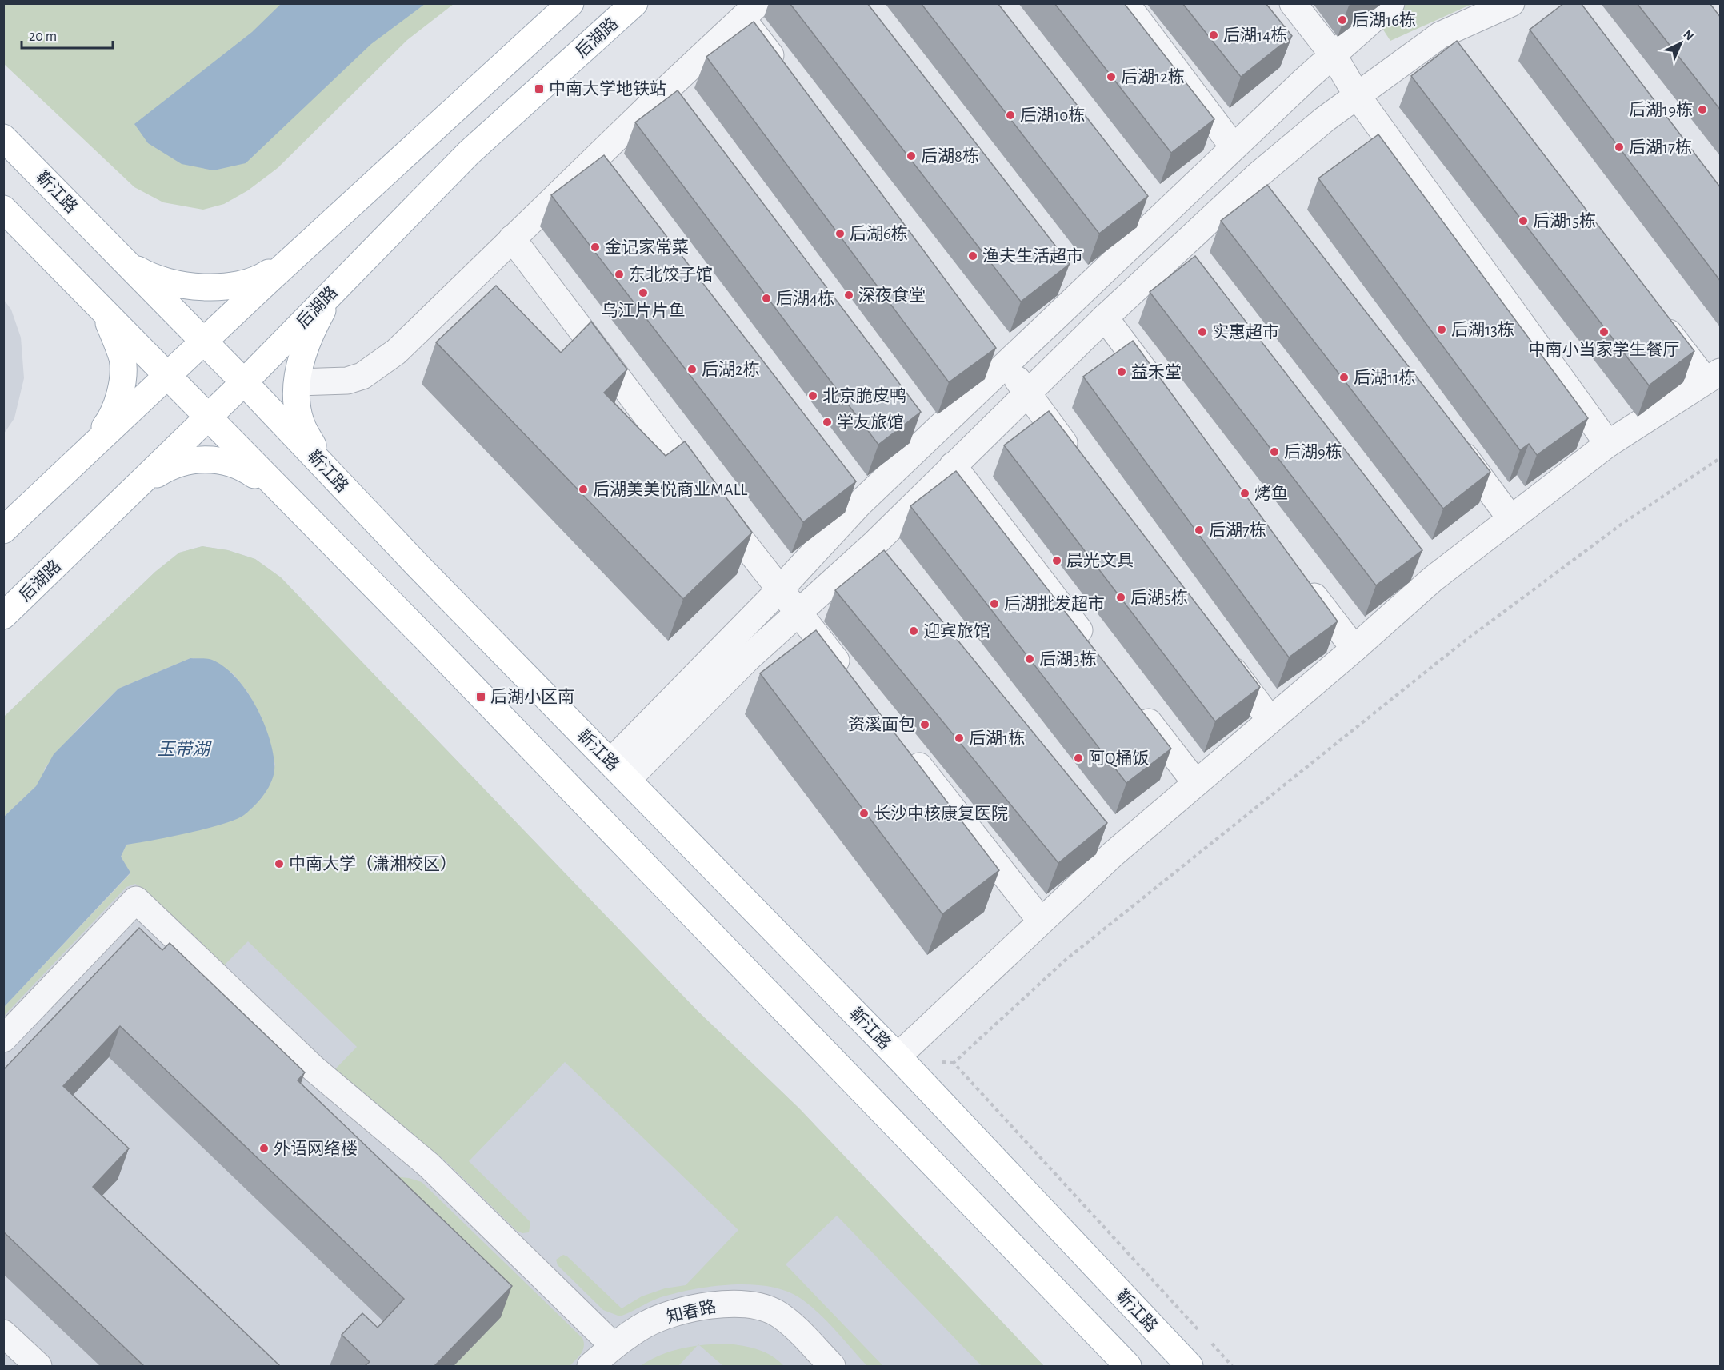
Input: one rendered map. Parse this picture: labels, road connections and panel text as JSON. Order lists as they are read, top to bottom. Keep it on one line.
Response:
{"streets":{"main road":["后湖路","靳江路"],"street":["知春路"]},"crossings":[["后湖路","靳江路"]],"water":["玉带湖"],"places":{"other":["后湖16栋","后湖14栋","后湖12栋","后湖19栋","后湖10栋","后湖17栋","后湖8栋","后湖15栋","后湖6栋","金记家常菜","渔夫生活超市","东北饺子馆","乌江片片鱼","深夜食堂","后湖4栋","后湖13栋","实惠超市","中南小当家学生餐厅","后湖2栋","益禾堂","后湖11栋","北京脆皮鸭","学友旅馆","后湖9栋","后湖美美悦商业MALL","烤鱼","后湖7栋","晨光文具","后湖5栋","后湖批发超市","迎宾旅馆","后湖3栋","资溪面包","后湖1栋","阿Q桶饭","长沙中核康复医院","中南大学（潇湘校区）","外语网络楼"],"transit":["中南大学地铁站","后湖小区南"]},"scale_bar":"20 m","north":"top right"}
